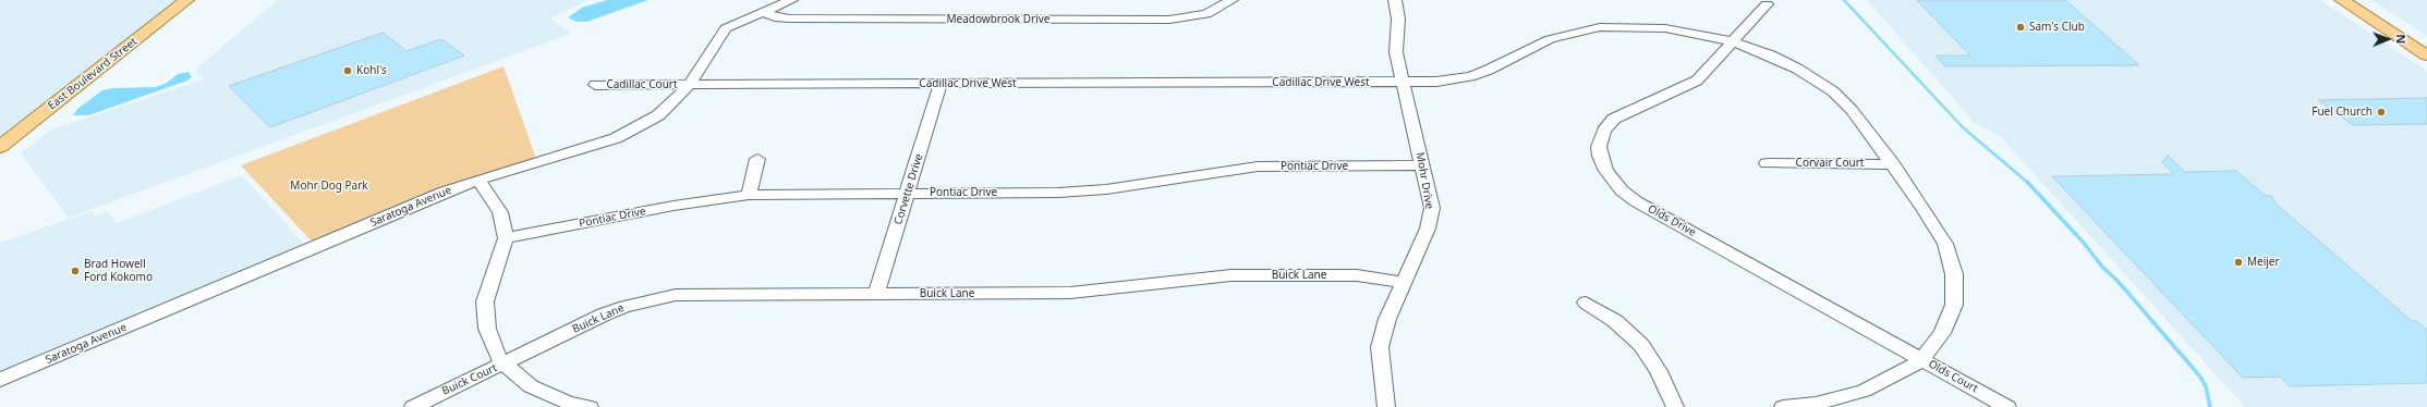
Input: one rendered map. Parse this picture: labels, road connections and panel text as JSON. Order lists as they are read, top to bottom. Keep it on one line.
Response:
{"streets":{"main road":["East Boulevard Street"],"street":["Meadowbrook Drive","Cadillac Drive West","Cadillac Court","Corvair Court","Pontiac Drive","Mohr Drive","Corvette Drive","Saratoga Avenue","Olds Drive","Buick Lane","Olds Court","Buick Court"]},"crossings":[["Meadowbrook Drive","Saratoga Avenue"],["Cadillac Drive West","Cadillac Court"],["Cadillac Drive West","Corvair Court"],["Cadillac Drive West","Mohr Drive"],["Cadillac Drive West","Corvette Drive"],["Cadillac Drive West","Saratoga Avenue"],["Cadillac Drive West","Olds Drive"],["Cadillac Drive West","Olds Court"],["Cadillac Court","Saratoga Avenue"],["Pontiac Drive","Mohr Drive"],["Pontiac Drive","Corvette Drive"],["Mohr Drive","Buick Lane"],["Corvette Drive","Buick Lane"],["Olds Drive","Olds Court"],["Buick Lane","Buick Court"]],"parks":["Mohr Dog Park"],"places":["Sam's Club","Kohl's","Fuel Church","Meijer","Brad Howell Ford Kokomo"],"north":"right"}
